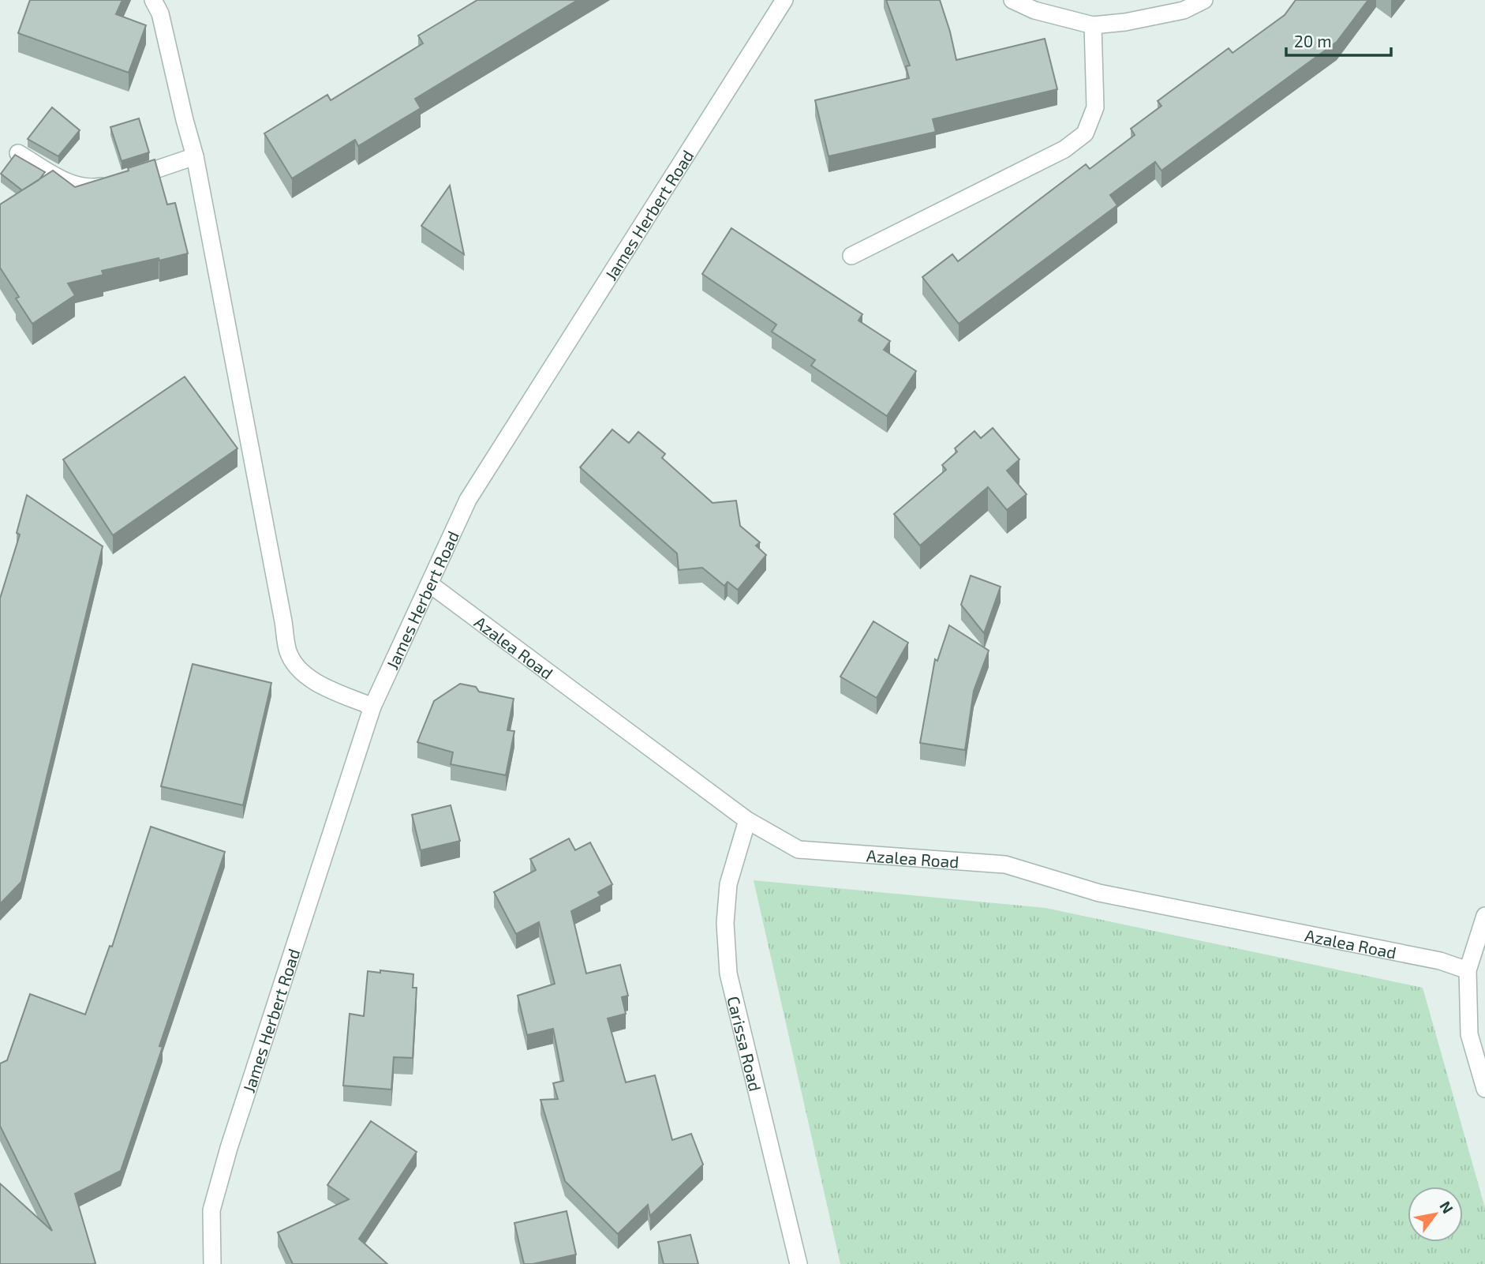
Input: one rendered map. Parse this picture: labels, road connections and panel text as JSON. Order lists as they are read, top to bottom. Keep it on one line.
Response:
{"streets":{"street":["James Herbert Road","Azalea Road","Carissa Road"]},"crossings":[["James Herbert Road","Azalea Road"],["Azalea Road","Carissa Road"]],"scale_bar":"20 m","north":"top right"}
